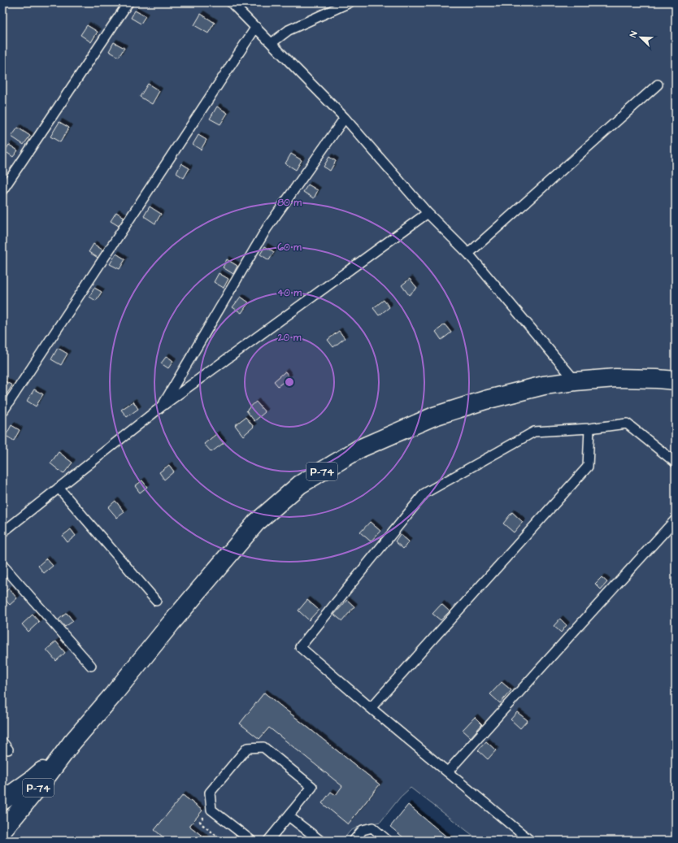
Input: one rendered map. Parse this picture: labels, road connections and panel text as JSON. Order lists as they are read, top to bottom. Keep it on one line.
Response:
{"streets":{"main road":["Р-74"]},"north":"top left","rings":["80 m","60 m","40 m","20 m"]}
